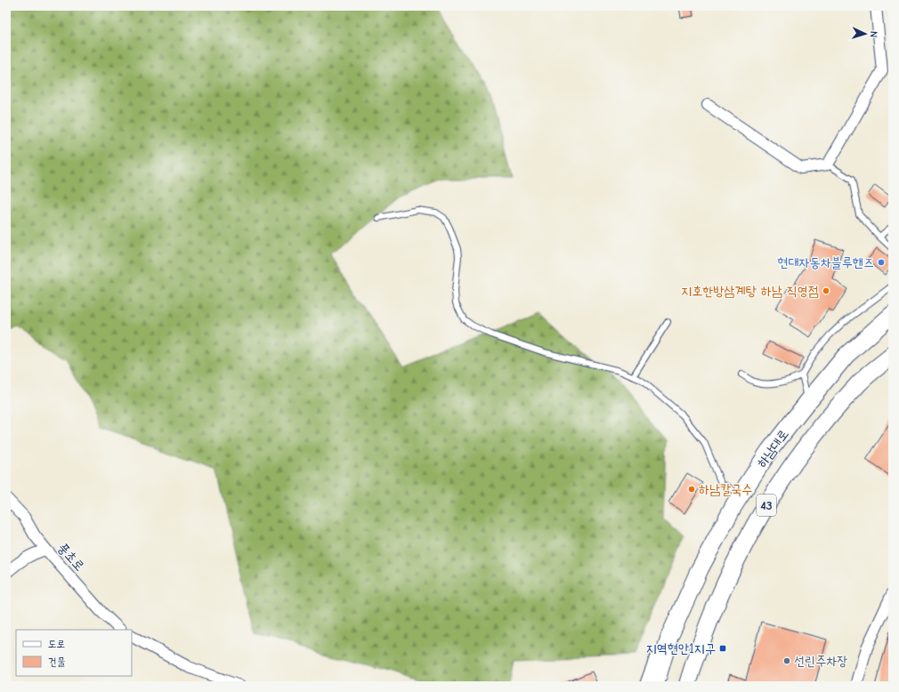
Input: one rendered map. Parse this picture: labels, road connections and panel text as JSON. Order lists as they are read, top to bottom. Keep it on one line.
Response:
{"streets":{"main road":["하남대로","43"],"street":["풍초로"]},"places":{"other":["현대자동차블루핸즈","지호한방삼계탕 하남 직영점","하남칼국수","선린주차장"],"transit":["지역현안1지구"]},"legend":["도로","건물"],"north":"right"}
